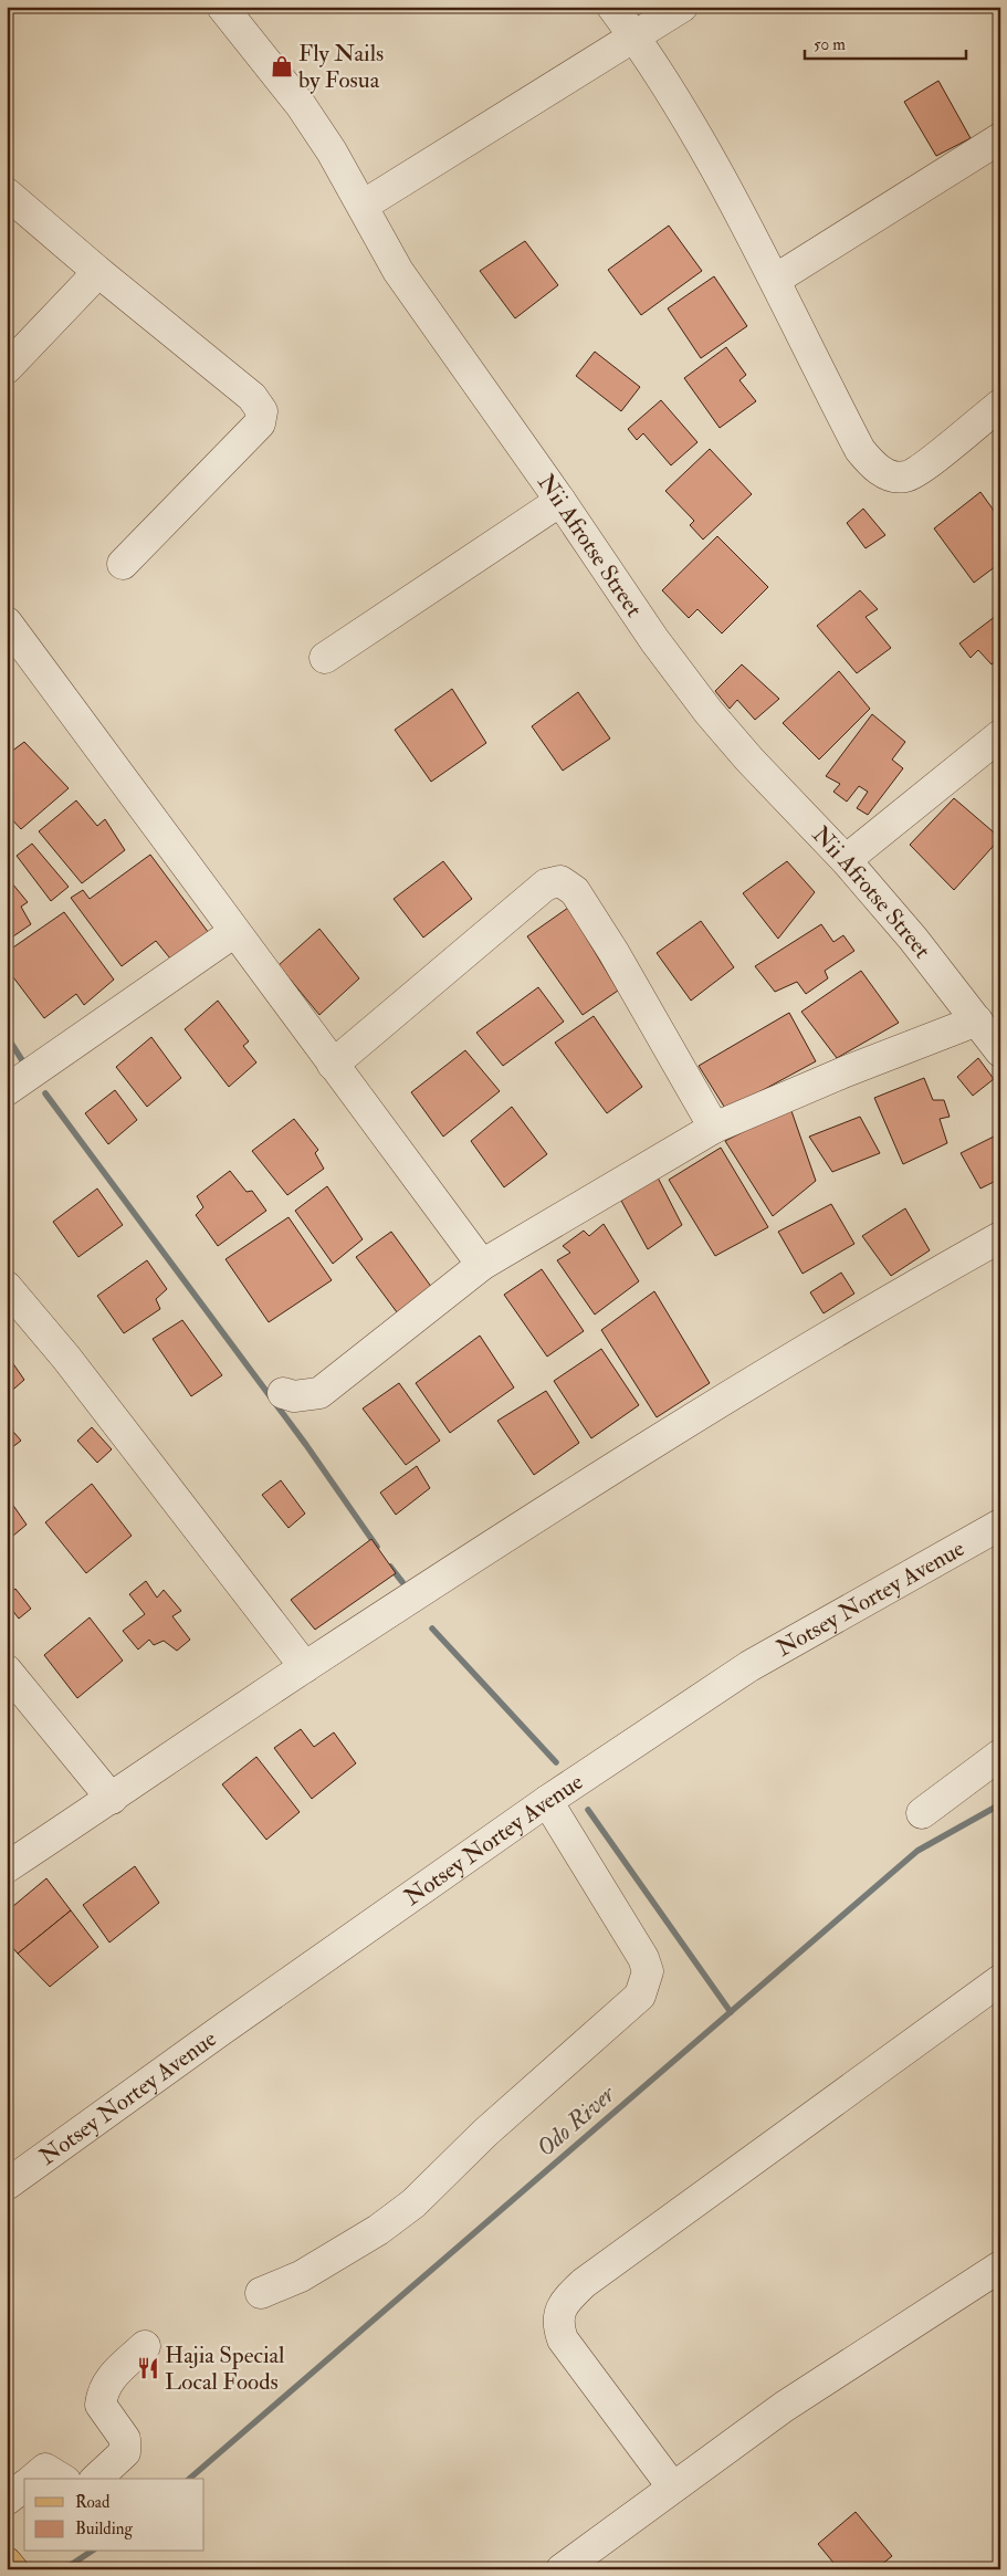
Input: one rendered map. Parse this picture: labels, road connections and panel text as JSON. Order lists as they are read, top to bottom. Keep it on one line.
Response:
{"streets":{"street":["Nii Afrotse Street","Notsey Nortey Avenue"]},"water":["Odo River"],"places":{"shop":["Fly Nails by Fosua"],"restaurant":["Hajia Special Local Foods"]},"legend":["Road","Building"],"scale_bar":"50 m"}
